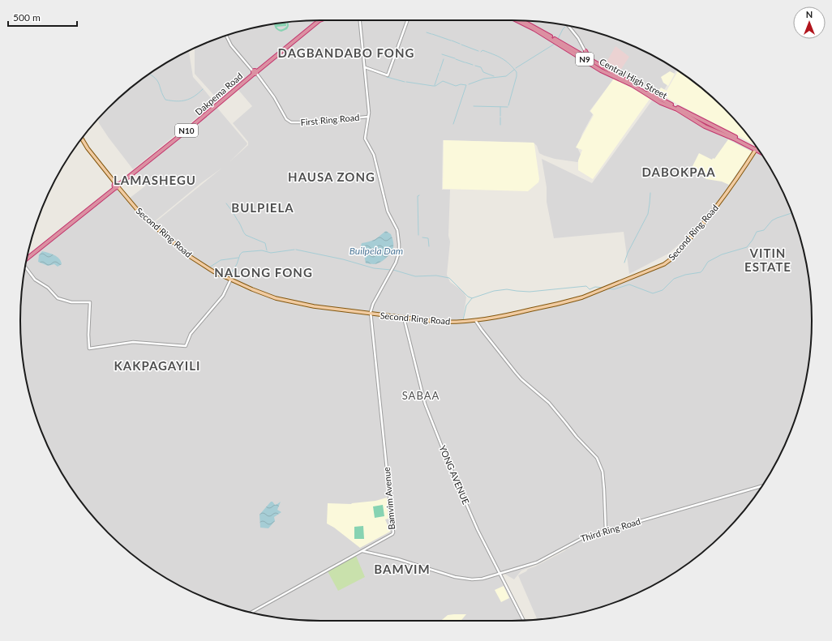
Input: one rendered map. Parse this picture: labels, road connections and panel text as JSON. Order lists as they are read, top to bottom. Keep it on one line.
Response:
{"streets":{"highway":["N9","Central High Street","Dakpema Road","N10"],"main road":["Second Ring Road"],"street":["First Ring Road","YONG AVENUE","Bamvim Avenue","Third Ring Road"]},"crossings":[["N9","Central High Street"],["N9","Second Ring Road"],["Central High Street","Second Ring Road"],["Dakpema Road","First Ring Road"],["Dakpema Road","N10"],["Dakpema Road","Second Ring Road"],["N10","Second Ring Road"],["Second Ring Road","YONG AVENUE"],["Second Ring Road","Bamvim Avenue"],["YONG AVENUE","Third Ring Road"],["Bamvim Avenue","Third Ring Road"]],"districts":["DAGBANDABO FONG","DABOKPAA","HAUSA ZONG","LAMASHEGU","BULPIELA","VITIN ESTATE","NALONG FONG","KAKPAGAYILI","SABAA","BAMVIM"],"water":["Builpela Dam"],"scale_bar":"500 m","north":"top"}
